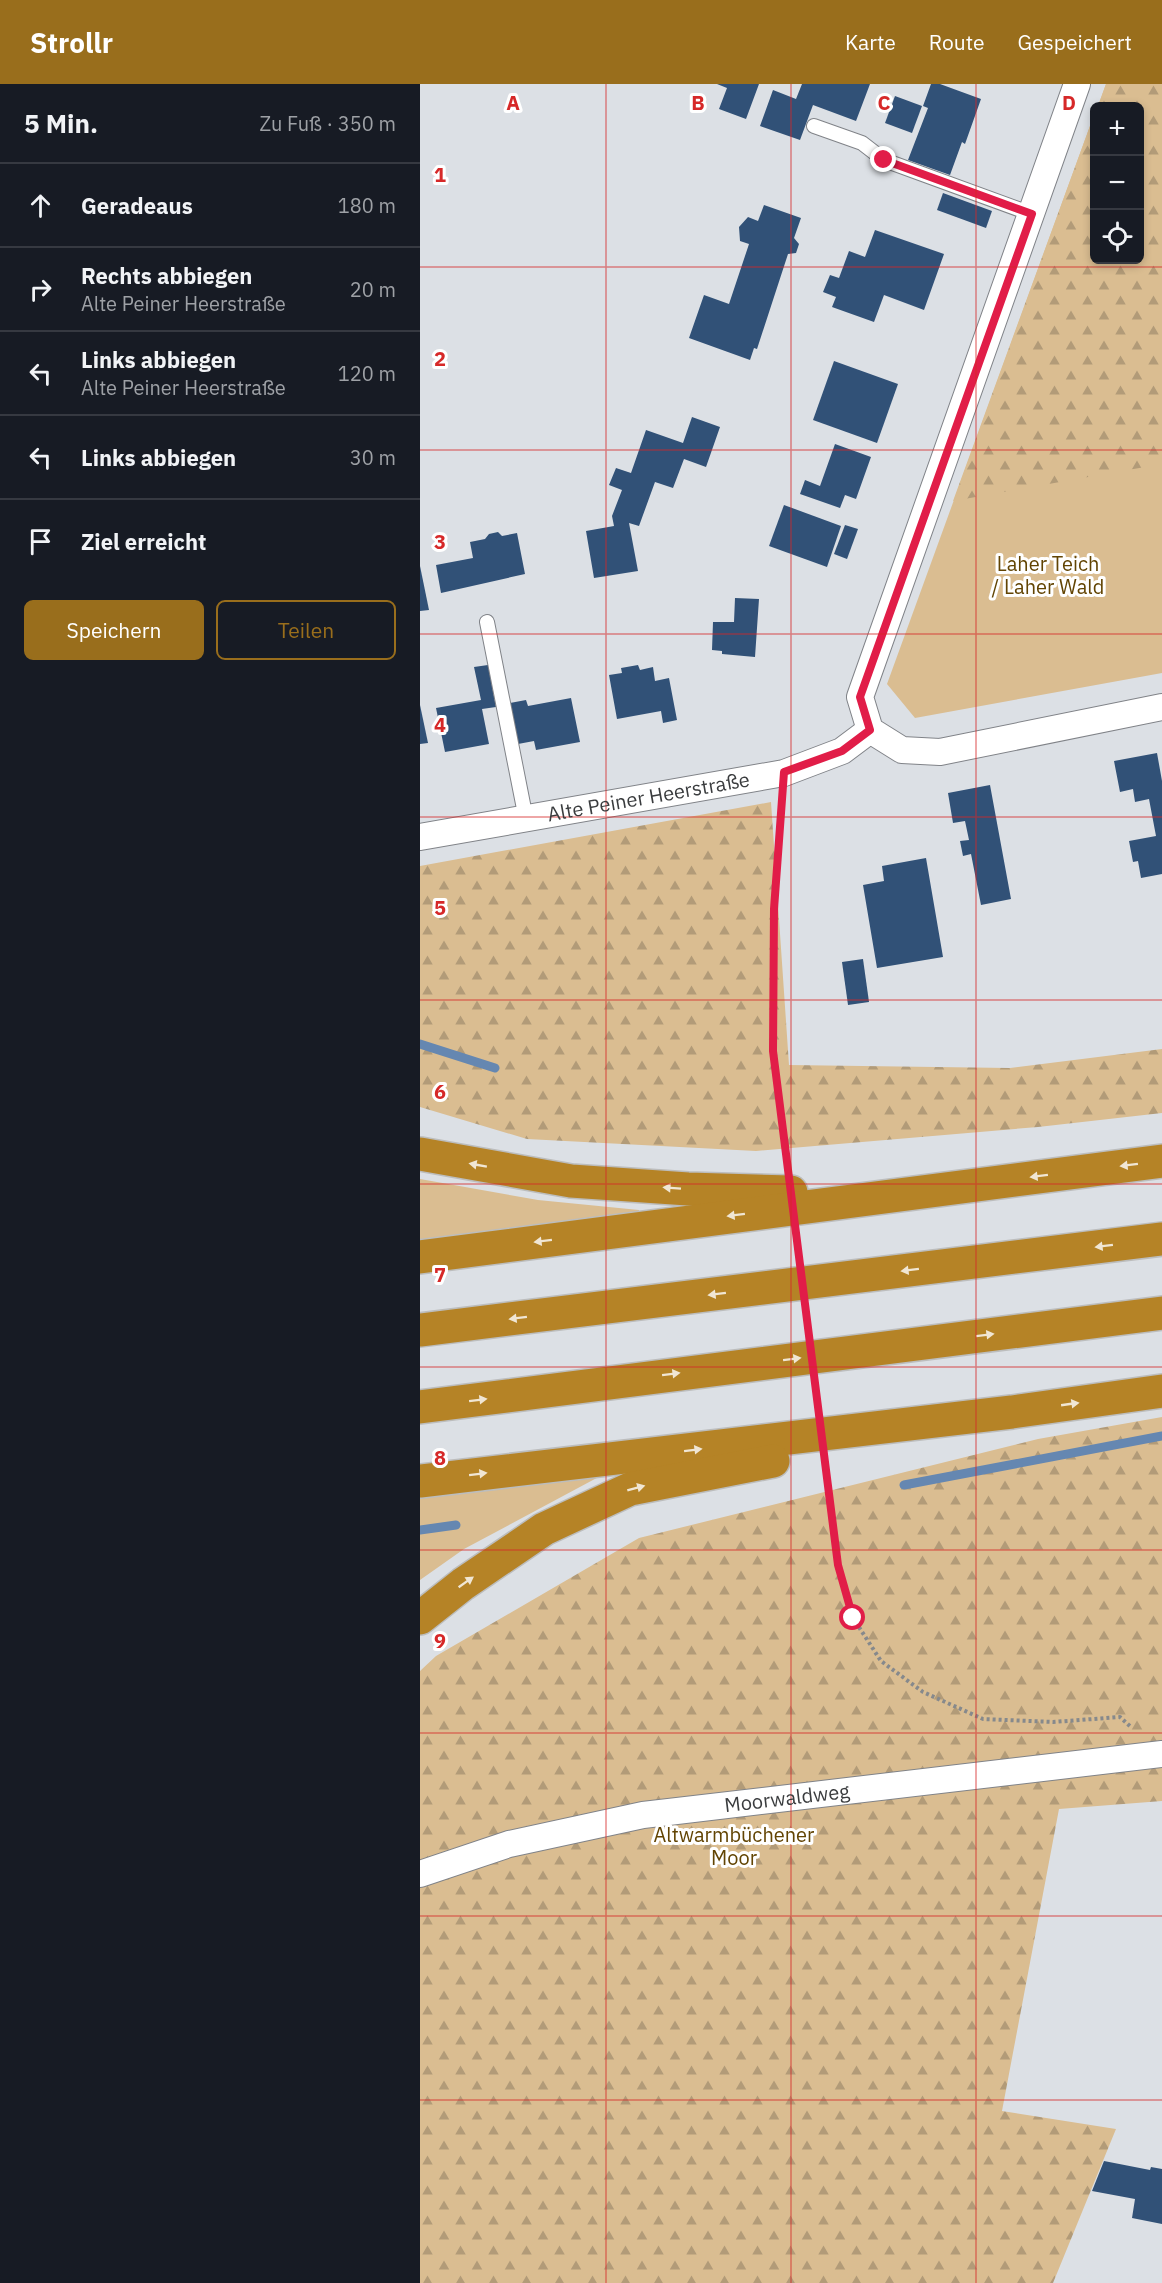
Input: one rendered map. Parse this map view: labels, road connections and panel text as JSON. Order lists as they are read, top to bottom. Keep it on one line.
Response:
{"streets":{"street":["Alte Peiner Heerstraße","Moorwaldweg"]},"parks":["Laher Teich / Laher Wald","Altwarmbüchener Moor"],"page":{"header":"Strollr","nav":["Karte","Route","Gespeichert"],"heading":["5 Min.","Zu Fuß · 350 m"],"map_buttons":["+","−"],"list":[["Geradeaus","180 m"],["Rechts abbiegen","Alte Peiner Heerstraße","20 m"],["Links abbiegen","Alte Peiner Heerstraße","120 m"],["Links abbiegen","30 m"],"Ziel erreicht"],"buttons":["Speichern","Teilen"]},"grid":{"columns":["A","B","C","D"],"rows":["1","2","3","4","5","6","7","8","9"]}}
